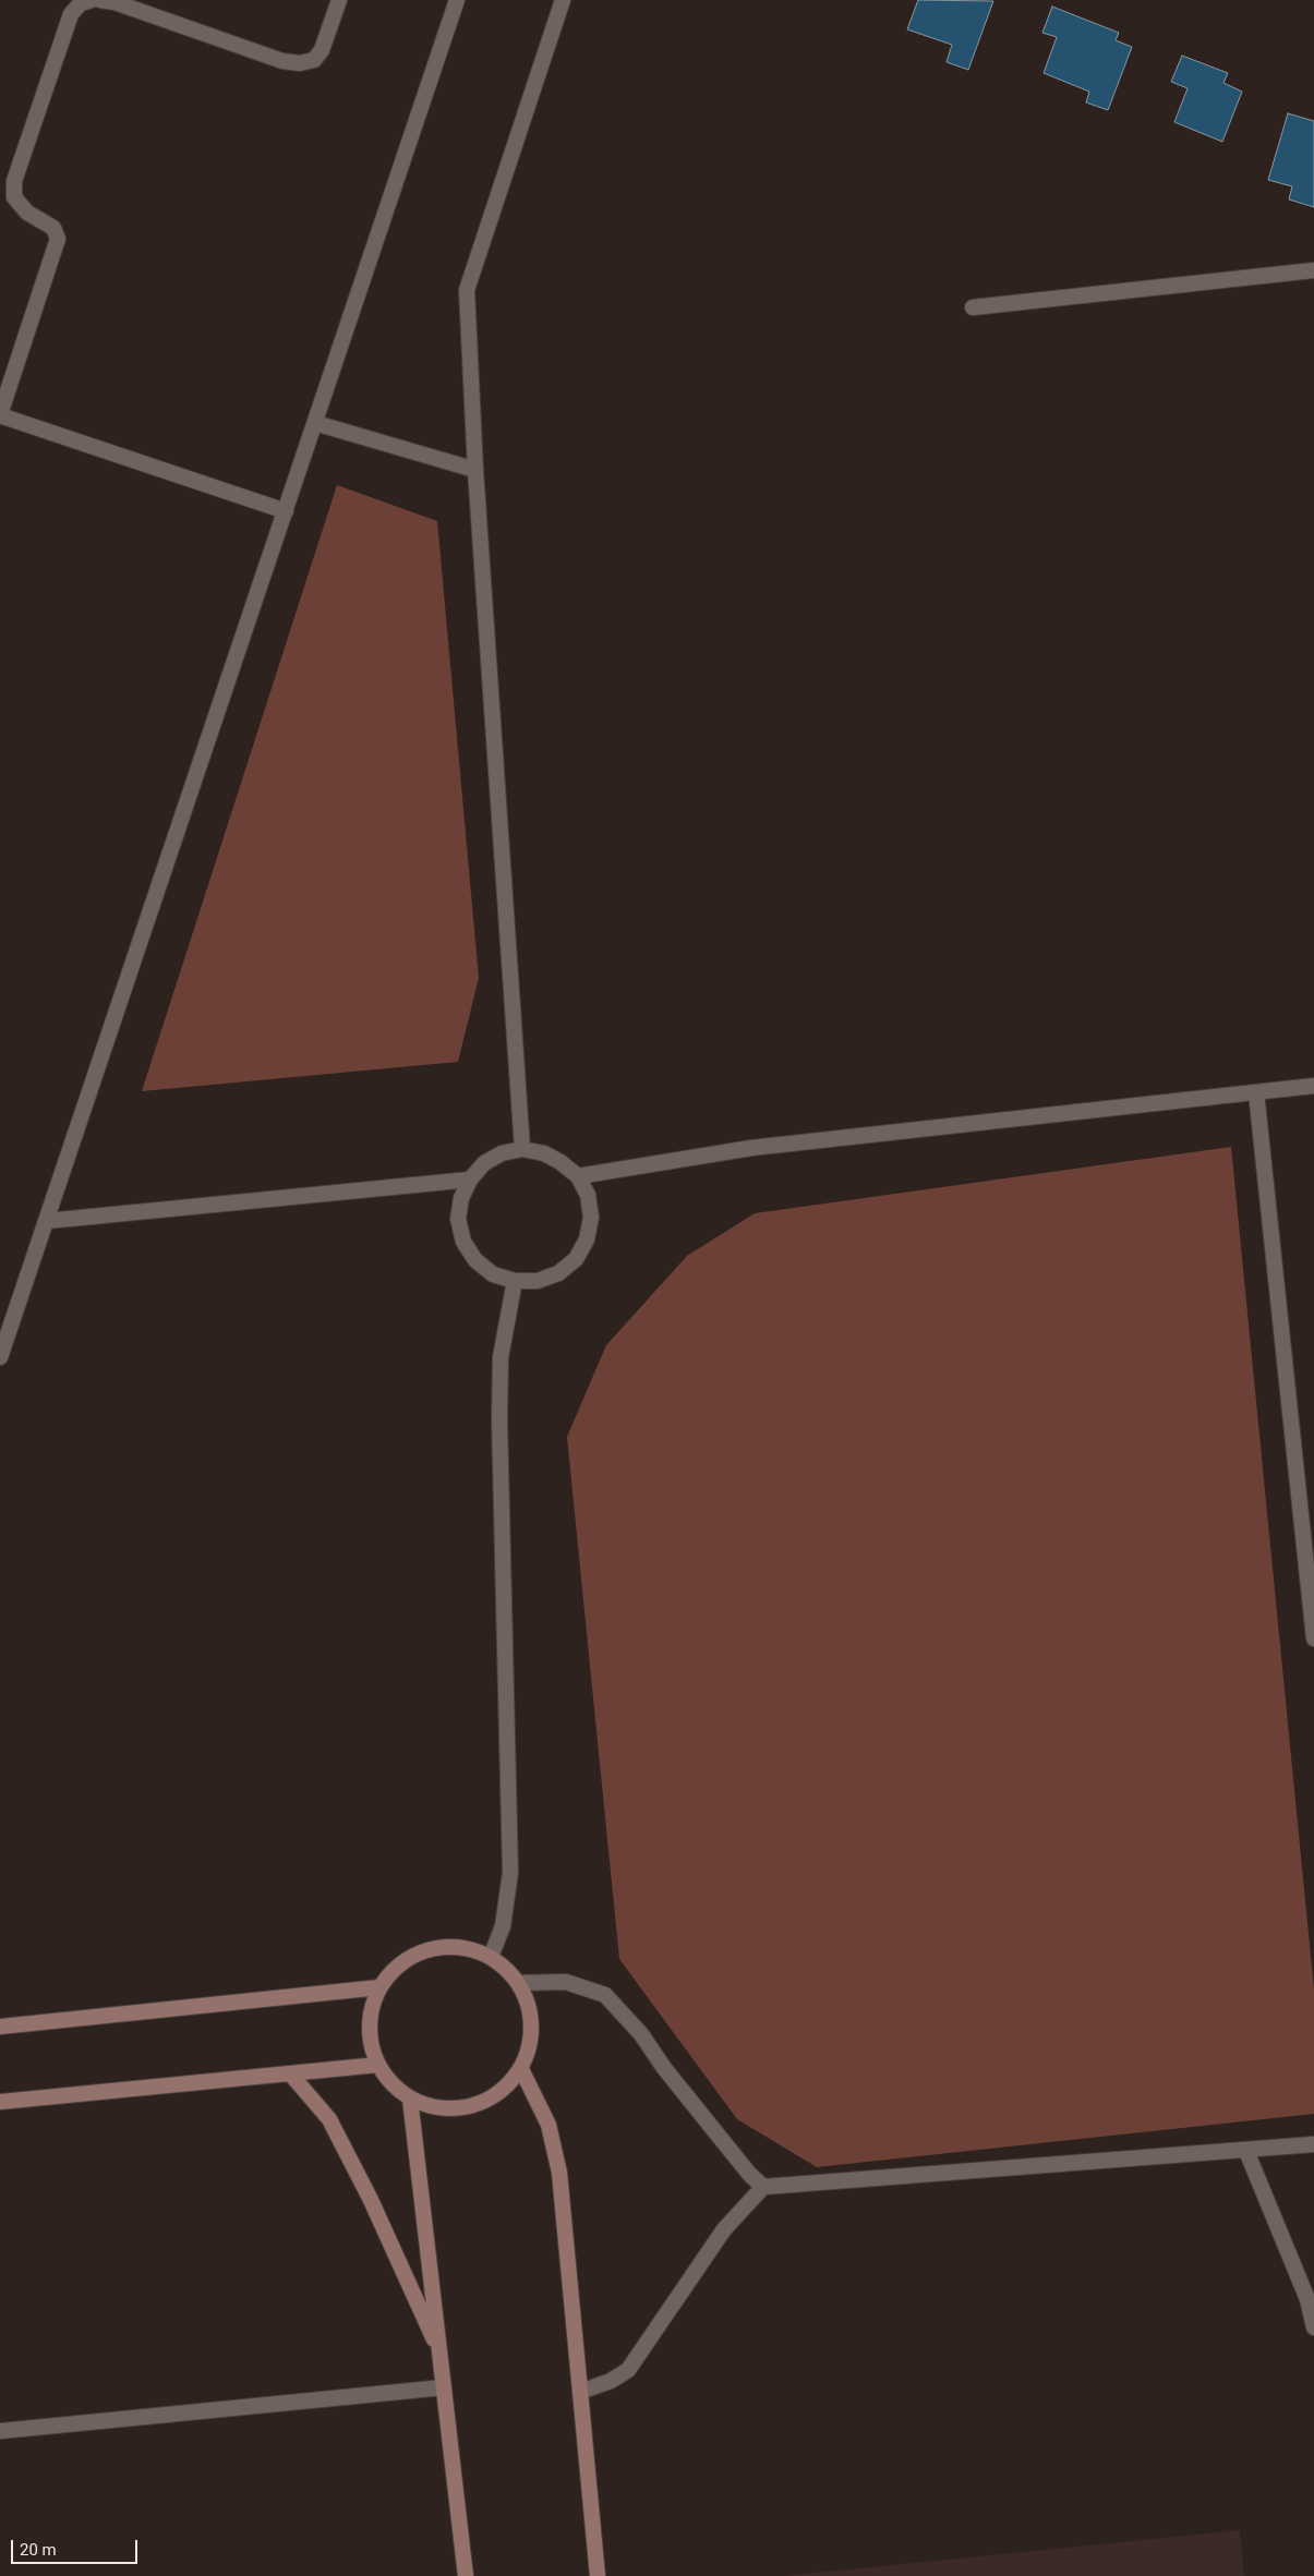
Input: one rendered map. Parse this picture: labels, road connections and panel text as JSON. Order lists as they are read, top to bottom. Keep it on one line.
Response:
{"scale_bar":"20 m"}
